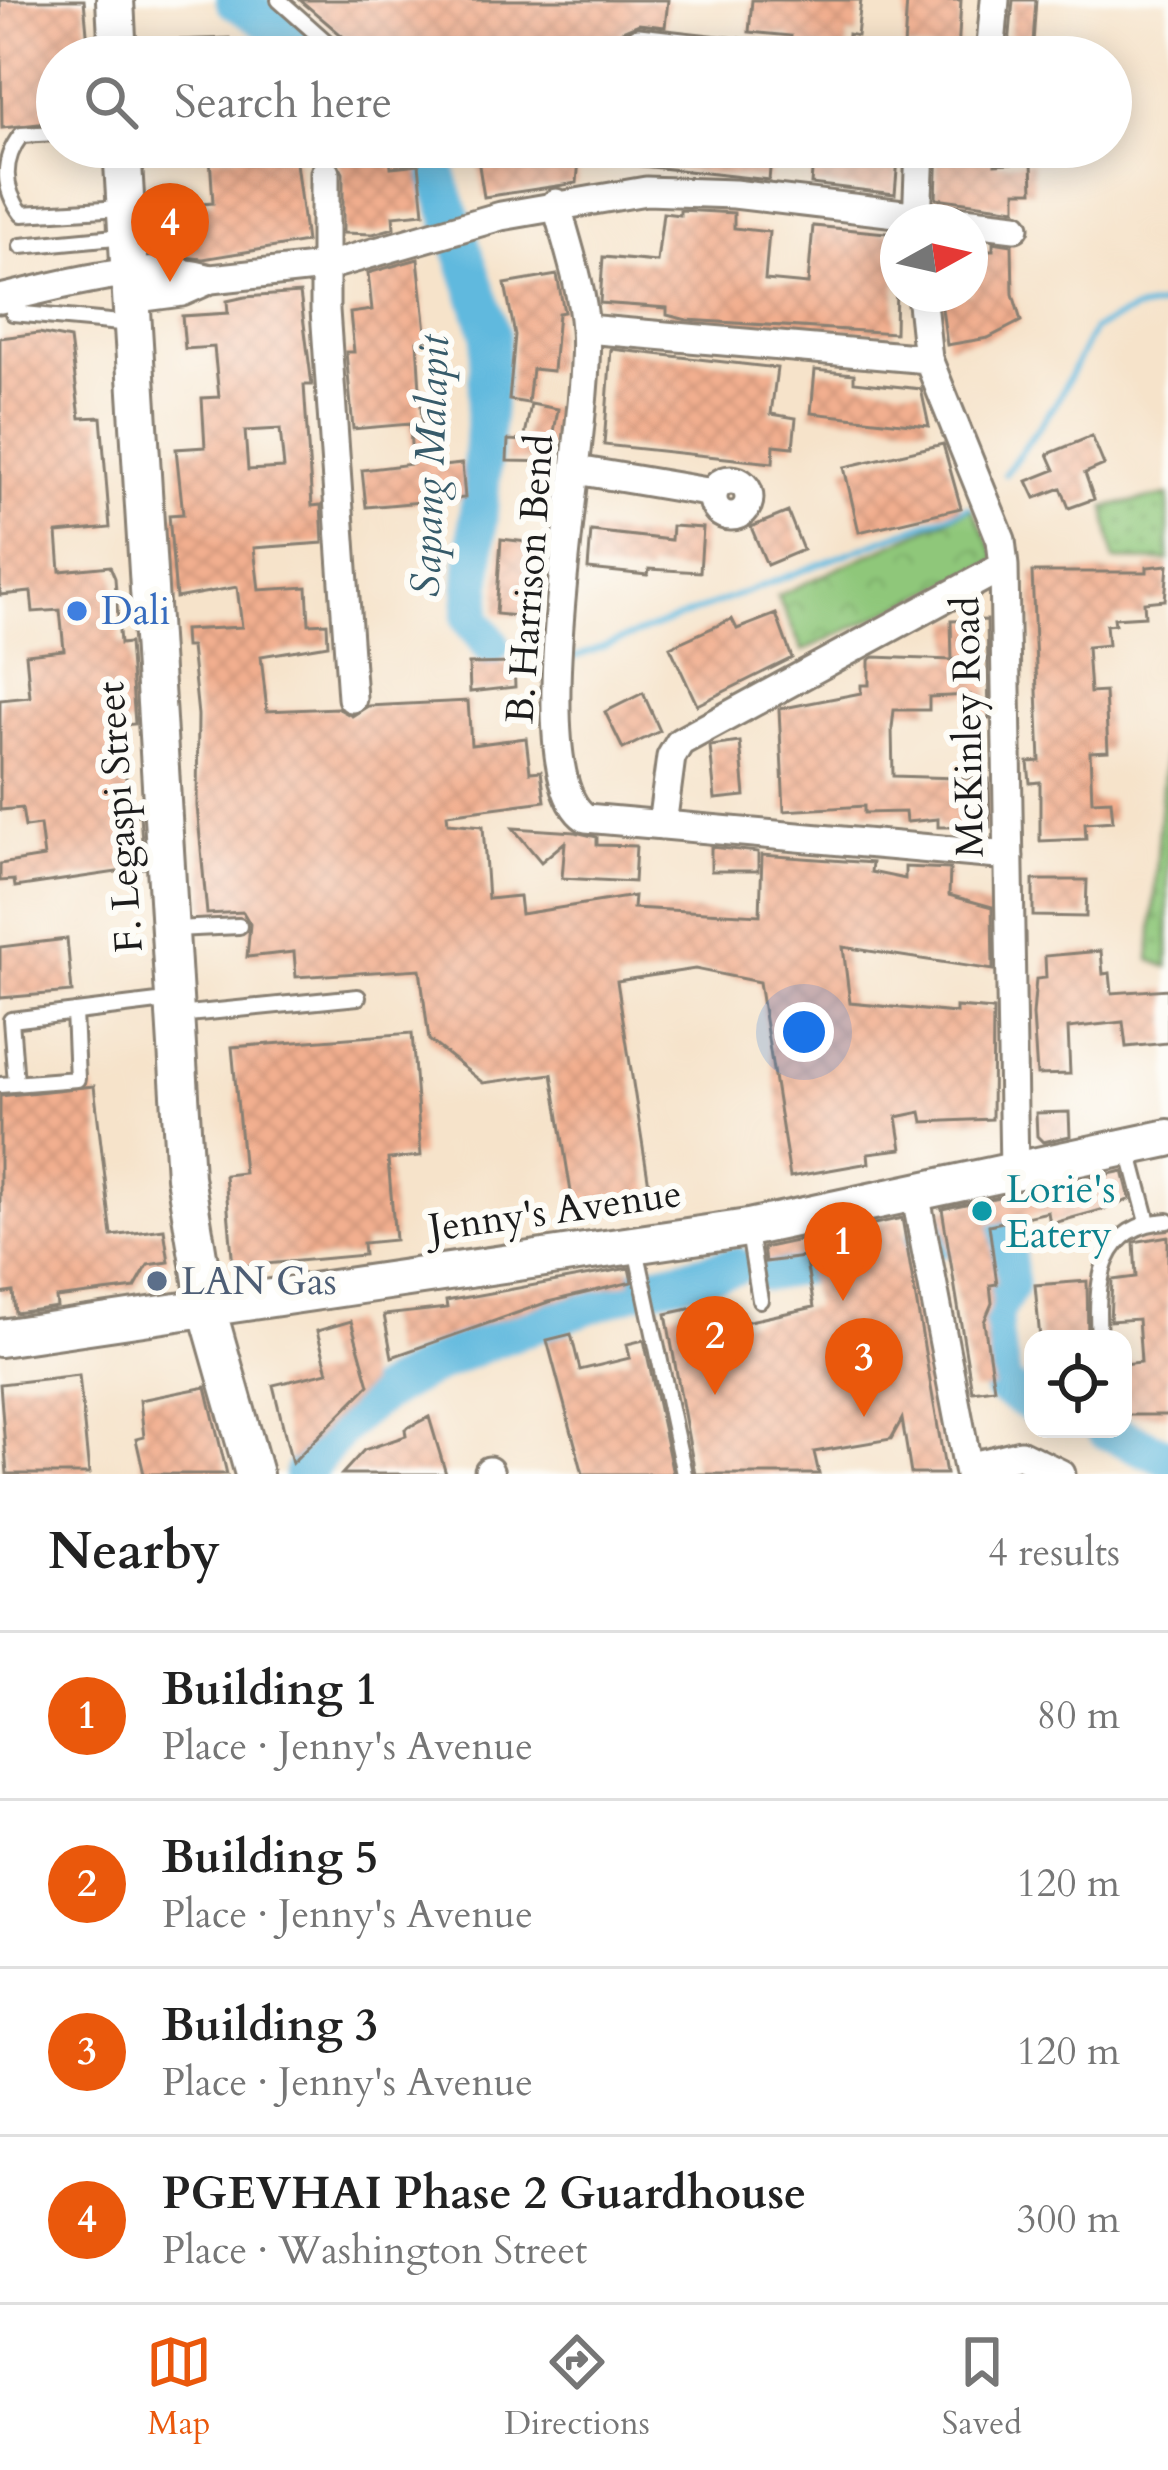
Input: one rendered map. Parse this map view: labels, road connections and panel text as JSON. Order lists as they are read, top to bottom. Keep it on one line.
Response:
{"streets":{"main road":["F. Legaspi Street","Jenny's Avenue"],"street":["B. Harrison Bend","McKinley Road"]},"crossings":[["B. Harrison Bend","McKinley Road"],["McKinley Road","Jenny's Avenue"],["F. Legaspi Street","Jenny's Avenue"]],"water":["Sapang Malapit"],"places":["Dali","Lorie's Eatery","LAN Gas"],"north":"right","page":{"search":"Search here","pins":["4","1","2","3"],"heading":["Nearby","4 results"],"list":[{"mark":"1","name":"Building 1","note":"Place · Jenny's Avenue","value":"80 m"},{"mark":"2","name":"Building 5","note":"Place · Jenny's Avenue","value":"120 m"},{"mark":"3","name":"Building 3","note":"Place · Jenny's Avenue","value":"120 m"},{"mark":"4","name":"PGEVHAI Phase 2 Guardhouse","note":"Place · Washington Street","value":"300 m"}],"nav":["Map","Directions","Saved"]}}
